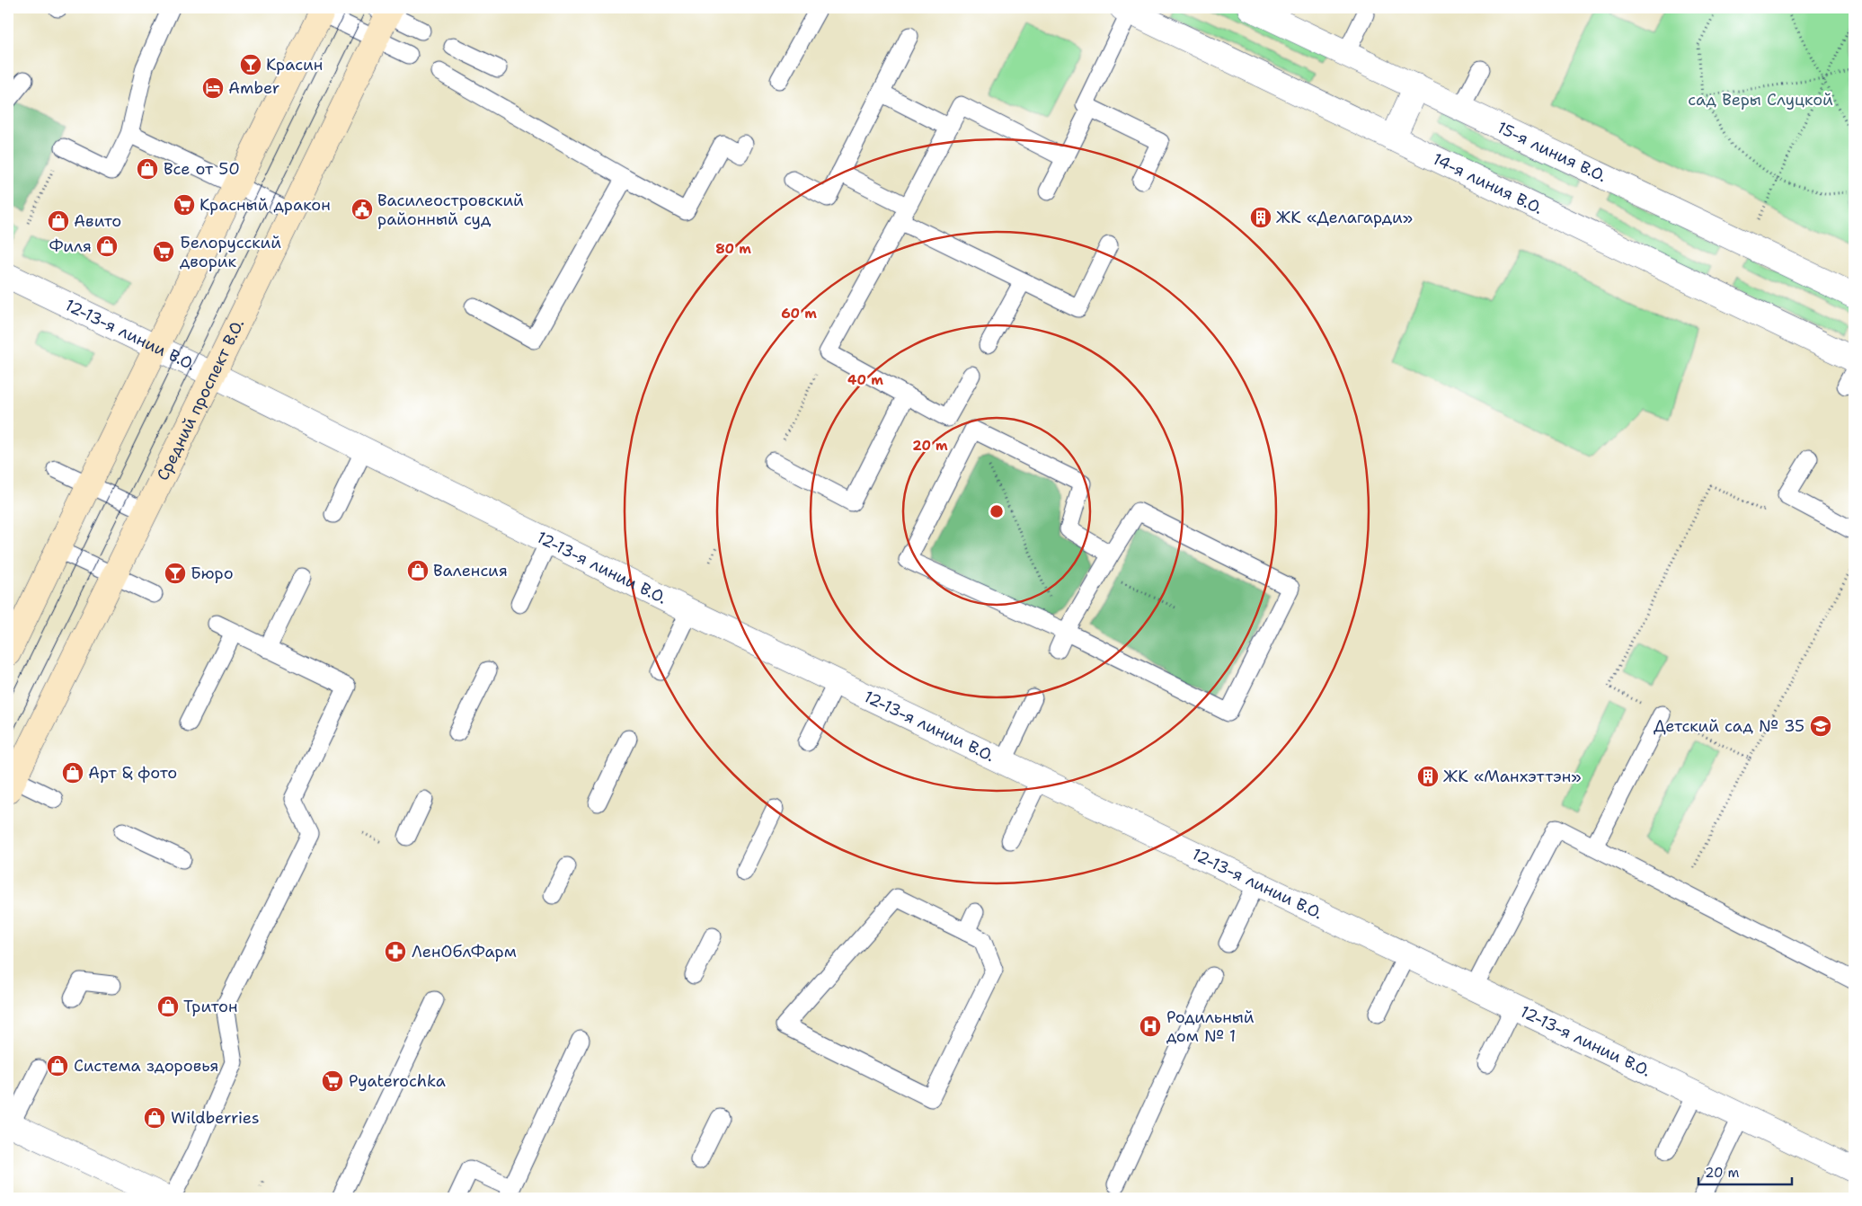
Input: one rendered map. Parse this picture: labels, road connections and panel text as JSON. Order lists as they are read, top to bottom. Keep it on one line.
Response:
{"streets":{"main road":["Средний проспект В.О."],"street":["15-я линия В.О.","14-я линия В.О.","12-13-я линии В.О."]},"crossings":[["12-13-я линии В.О.","Средний проспект В.О."]],"parks":["сад Веры Слуцкой"],"places":{"bar":["Красин","Бюро"],"hotel":["Amber"],"shop":["Все от 50","Авито","Филя","Валенсия","Арт & фото","Тритон","Система здоровья","Wildberries"],"supermarket":["Красный дракон","Белорусский дворик","Pyaterochka"],"public building":["Василеостровский районный суд"],"building":["ЖК «Делагарди»","ЖК «Манхэттэн»"],"school or university":["Детский сад № 35"],"pharmacy":["ЛенОблФарм"],"hospital":["Родильный дом № 1"]},"scale_bar":"20 m","rings":["80 m","60 m","40 m","20 m"]}
